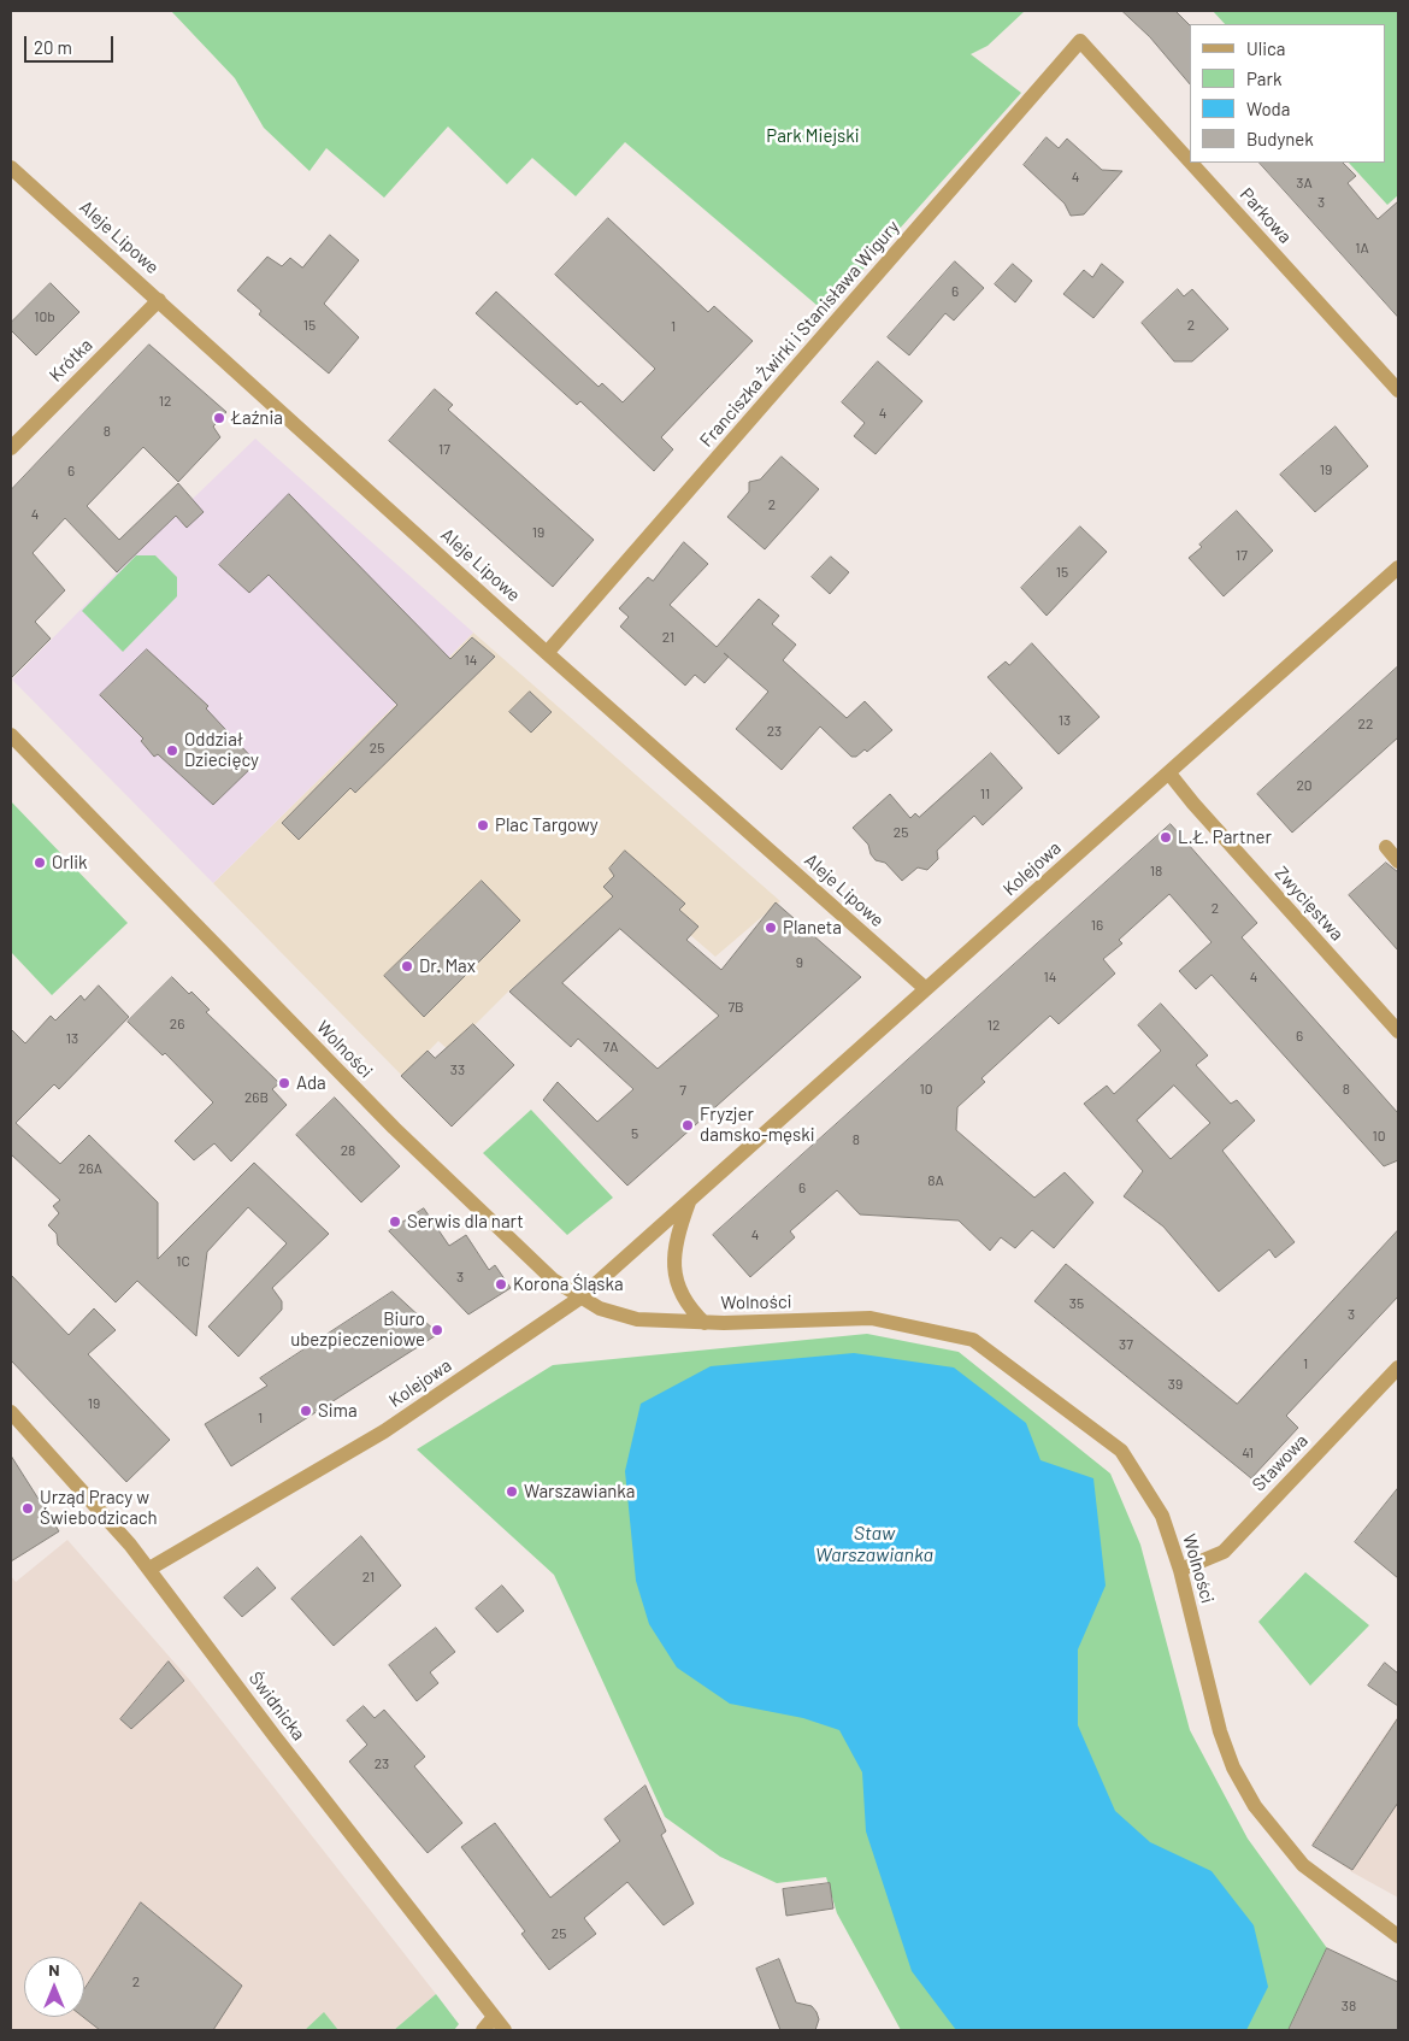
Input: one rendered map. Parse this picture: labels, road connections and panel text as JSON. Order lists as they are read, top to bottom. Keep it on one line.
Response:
{"streets":{"street":["Parkowa","Aleje Lipowe","Franciszka Żwirki i Stanisława Wigury","Krótka","Kolejowa","Zwycięstwa","Wolności","Stawowa","Świdnicka"]},"crossings":[["Parkowa","Franciszka Żwirki i Stanisława Wigury"],["Aleje Lipowe","Franciszka Żwirki i Stanisława Wigury"],["Aleje Lipowe","Krótka"],["Aleje Lipowe","Kolejowa"],["Kolejowa","Zwycięstwa"],["Kolejowa","Wolności"],["Kolejowa","Świdnicka"],["Wolności","Stawowa"]],"water":["Staw Warszawianka"],"parks":["Park Miejski"],"places":["Łaźnia","Oddział Dziecięcy","Plac Targowy","L.Ł. Partner","Orlik","Planeta","Dr. Max","Ada","Fryzjer damsko-męski","Serwis dla nart","Korona Śląska","Biuro ubezpieczeniowe","Sima","Warszawianka","Urząd Pracy w Świebodzicach"],"house_numbers":["4","3A","3","1A","6","10b","15","2","1","12","4","8","17","19","6","2","4","19","17","15","21","14","13","22","23","25","20","11","25","18","2","16","9","14","4","7B","26","12","6","13","7A","33","10","8","7","26B","5","10","8","28","26A","8A","6","4","1C","3","35","3","37","1","39","19","1","41","21","23","25","2","38"],"legend":["Ulica","Park","Woda","Budynek"],"scale_bar":"20 m","north":"top"}
